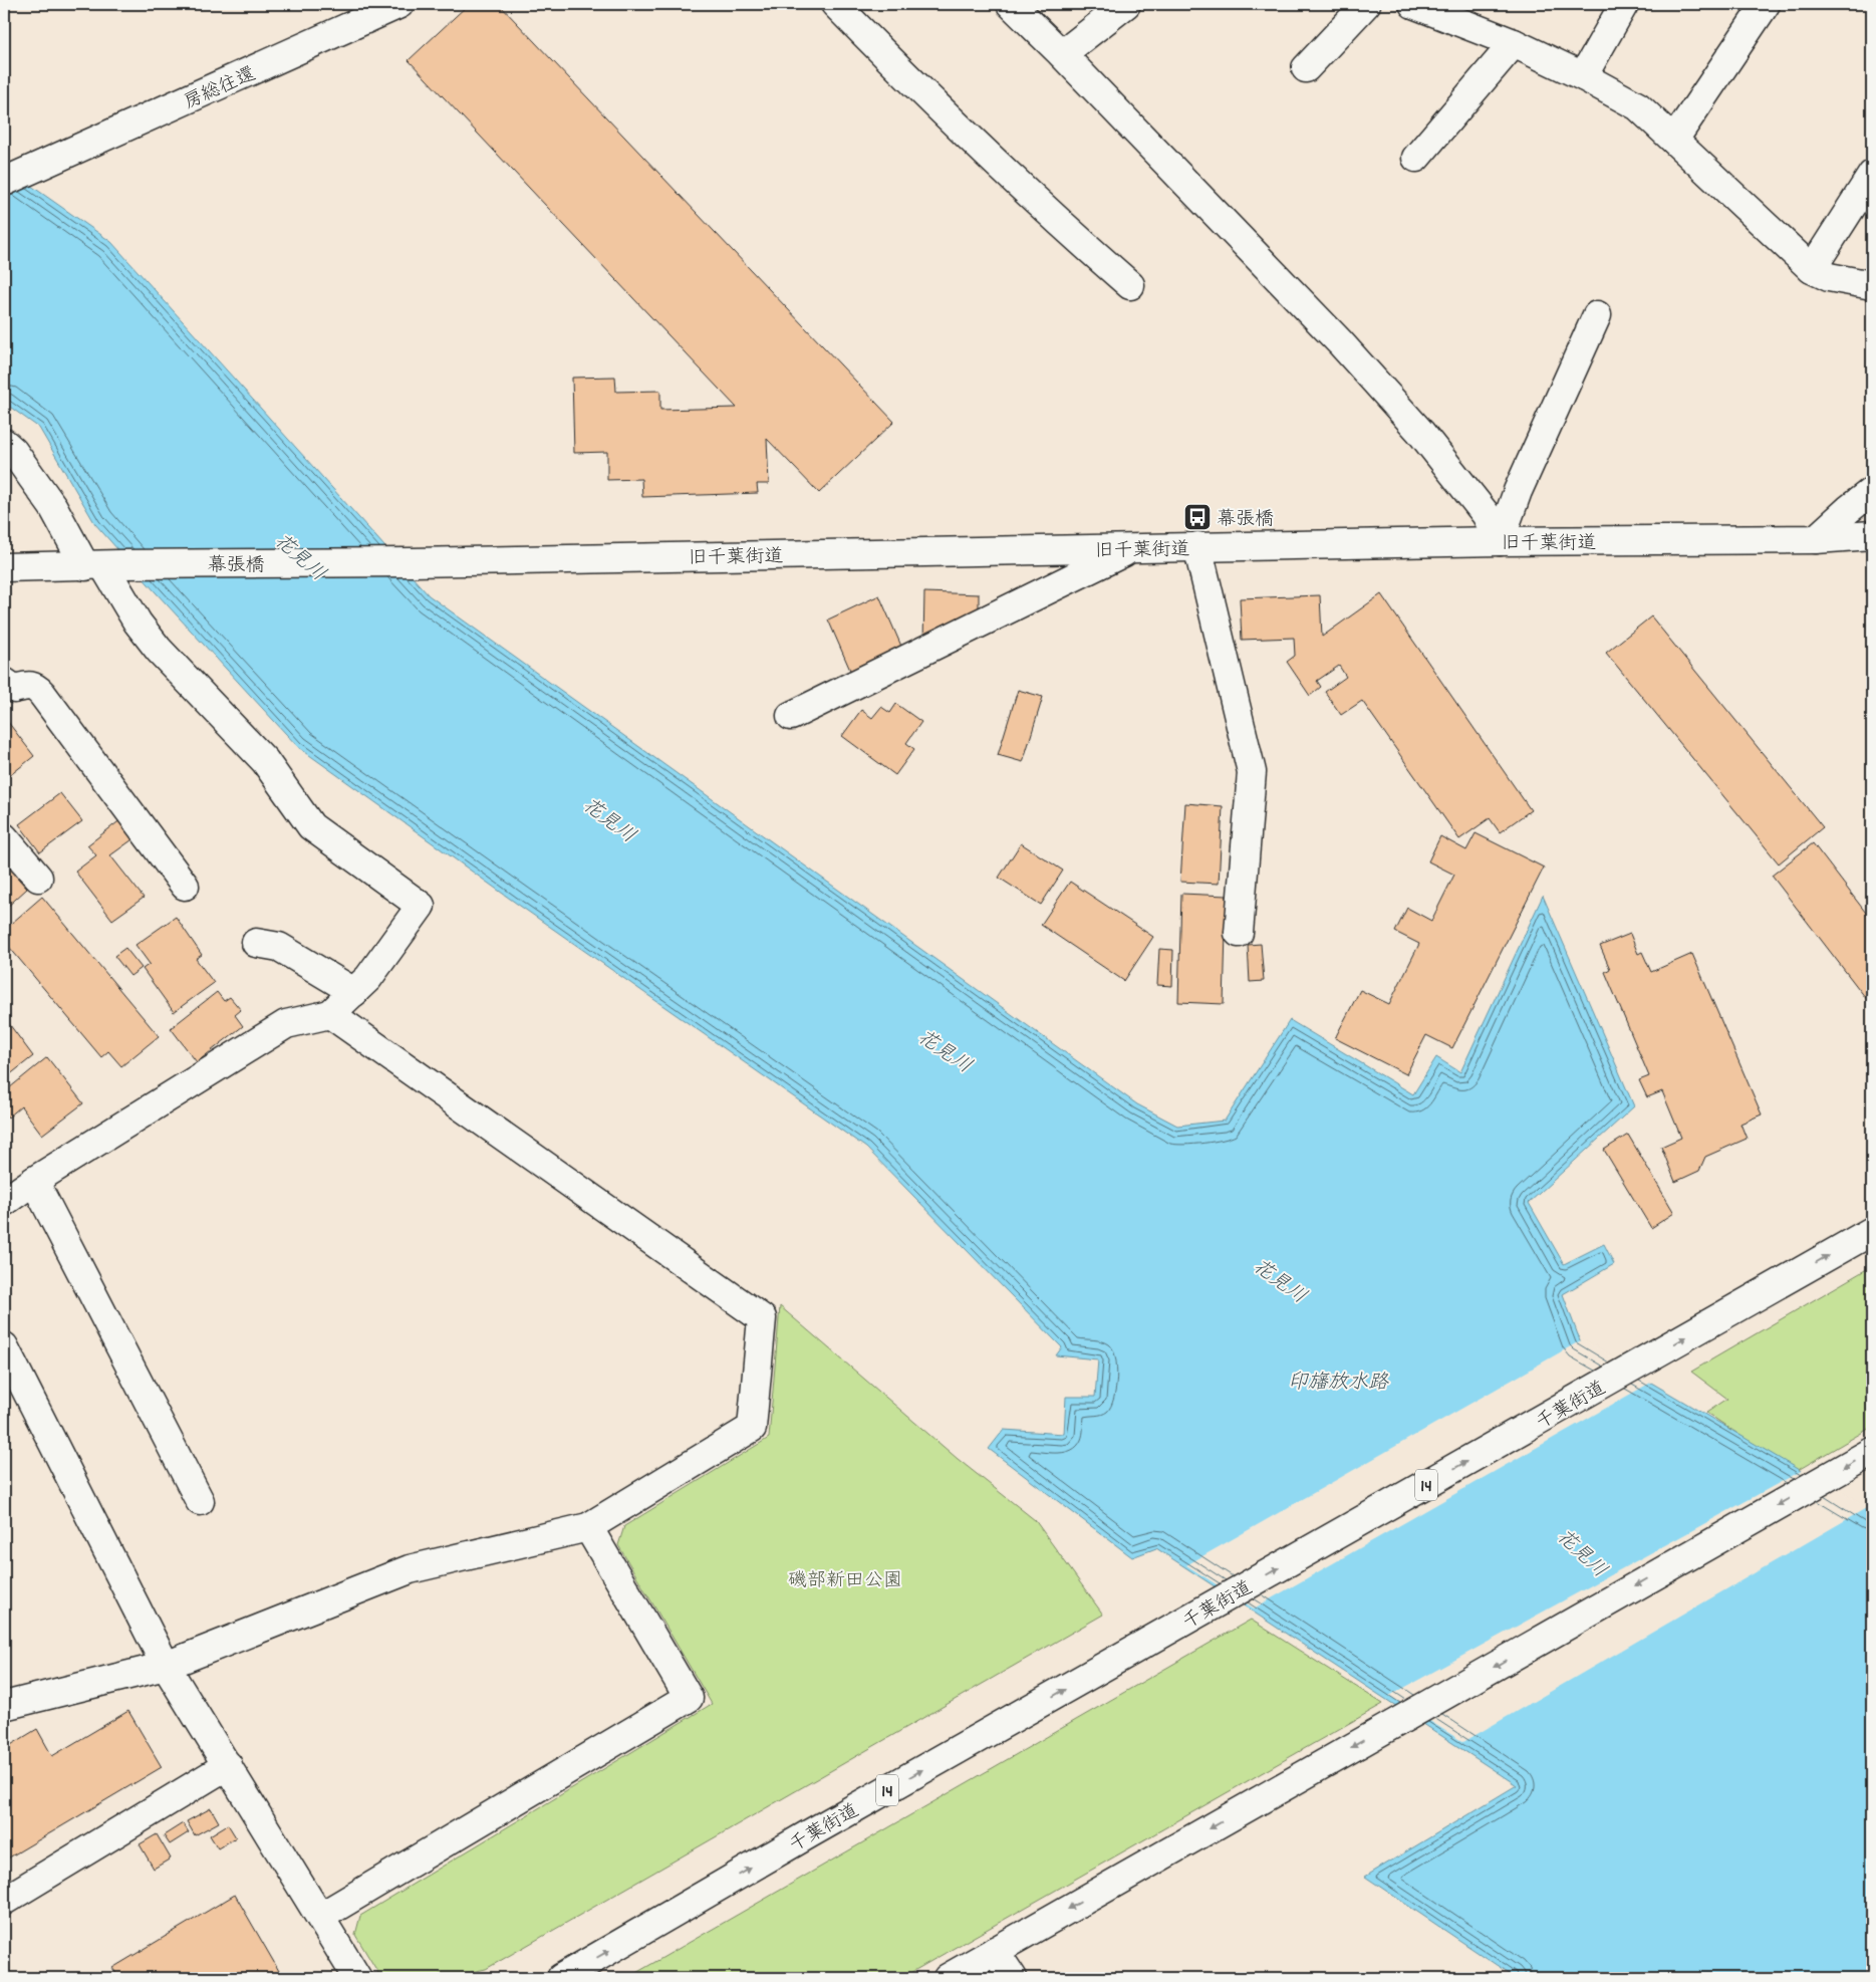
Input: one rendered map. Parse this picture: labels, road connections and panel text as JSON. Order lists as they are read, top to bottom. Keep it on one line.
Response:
{"streets":{"main road":["房総往還","旧千葉街道","幕張橋","千葉街道","14"]},"crossings":[["旧千葉街道","幕張橋"]],"water":["花見川","印旛放水路"],"parks":["磯部新田公園"],"places":{"bus stop":["幕張橋"]}}
